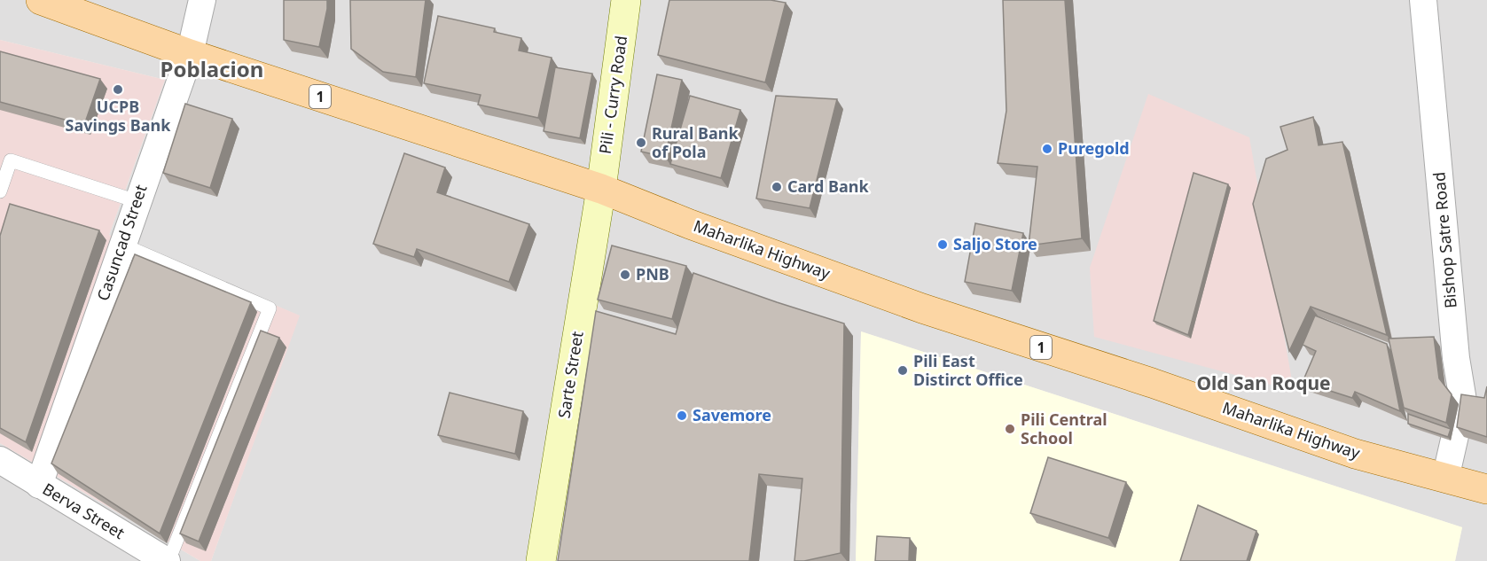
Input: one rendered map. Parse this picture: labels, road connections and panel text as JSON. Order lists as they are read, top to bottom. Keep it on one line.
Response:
{"streets":{"main road":["1","Maharlika Highway"],"street":["Pili - Curry Road","Bishop Satre Road","Casuncad Street","Sarte Street","Berva Street"]},"crossings":[["Pili - Curry Road","Maharlika Highway"],["Pili - Curry Road","Sarte Street"],["Bishop Satre Road","Maharlika Highway"],["Casuncad Street","Maharlika Highway"],["Casuncad Street","Berva Street"],["Maharlika Highway","Sarte Street"]],"districts":["Poblacion","Old San Roque"],"places":["UCPB Savings Bank","Rural Bank of Pola","Puregold","Card Bank","Saljo Store","PNB","Pili East Distirct Office","Savemore","Pili Central School"]}
